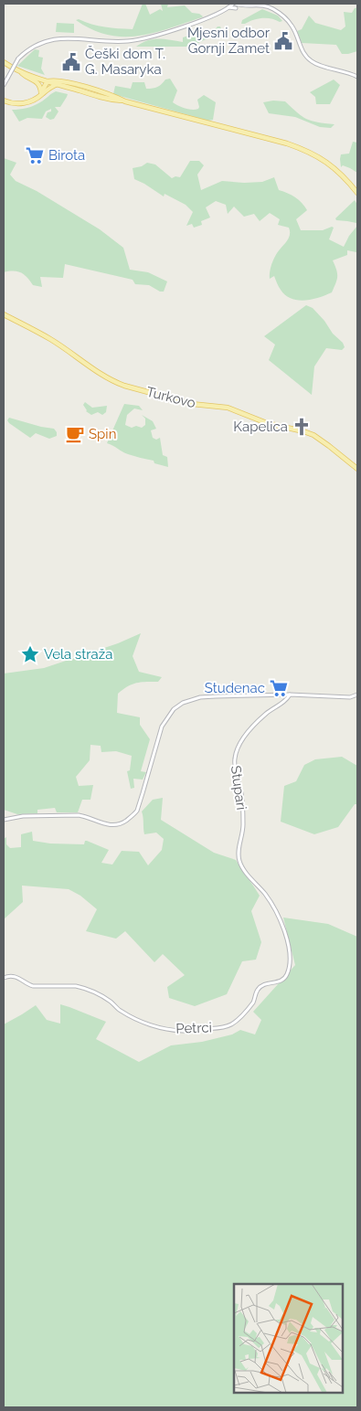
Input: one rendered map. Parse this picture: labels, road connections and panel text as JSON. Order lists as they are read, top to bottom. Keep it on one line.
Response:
{"streets":{"main road":["Turkovo"],"street":["Stupari","Petrci"]},"crossings":[["Stupari","Petrci"]],"places":{"public building":["Mjesni odbor Gornji Zamet","Češki dom T. G. Masaryka"],"supermarket":["Birota","Studenac"],"church":["Kapelica"],"cafe":["Spin"],"place":["Vela straža"]}}
